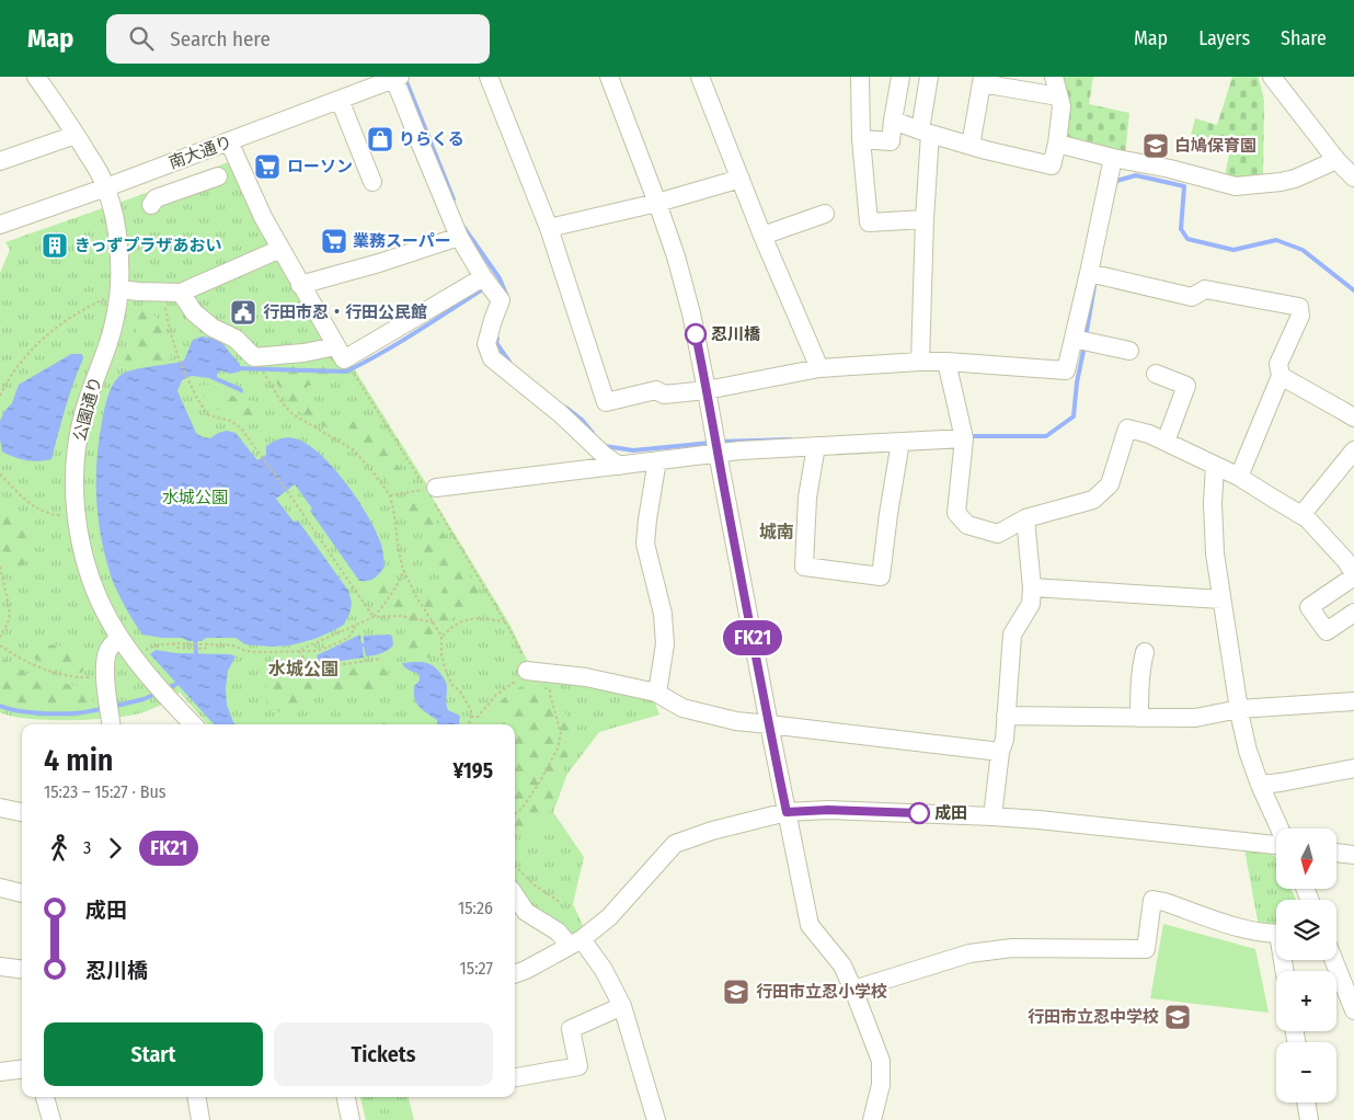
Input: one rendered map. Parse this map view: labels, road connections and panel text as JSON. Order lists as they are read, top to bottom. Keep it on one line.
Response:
{"streets":{"street":["南大通り","公園通り"]},"crossings":[["南大通り","公園通り"]],"districts":["城南","水城公園"],"parks":["水城公園"],"places":{"shop":["りらくる"],"school or university":["白鳩保育園","行田市立忍小学校","行田市立忍中学校"],"supermarket":["ローソン","業務スーパー"],"building":["きっずプラザあおい"],"public building":["行田市忍・行田公民館"],"other":["忍川橋","成田"]},"lines":["bus line FK21"],"north":"bottom","page":{"header":"Map","search":"Search here","nav":["Map","Layers","Share"],"on_map":"FK21","heading":["4 min","15:23 – 15:27 · Bus","¥195"],"legs":["3","FK21"],"map_buttons":["+","−"],"list":[{"name":"成田","value":"15:26"},{"name":"忍川橋","value":"15:27"}],"buttons":["Start","Tickets"]}}
